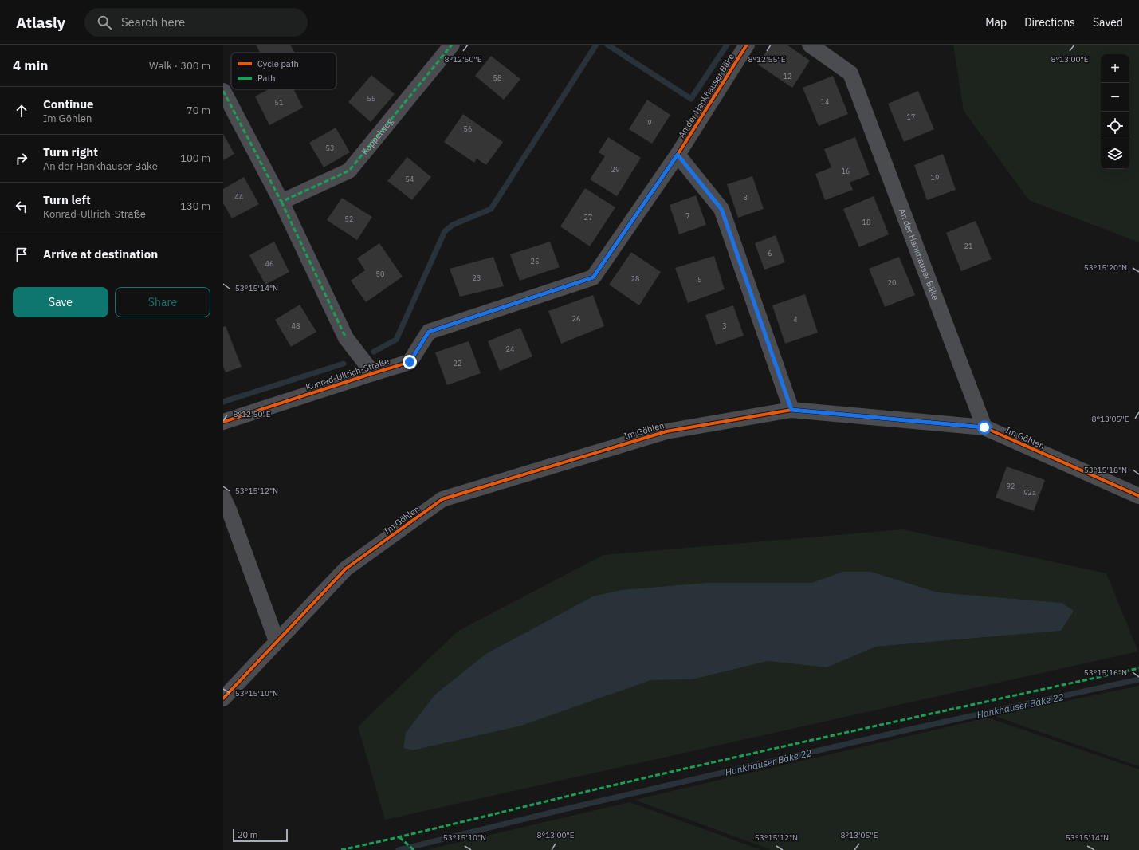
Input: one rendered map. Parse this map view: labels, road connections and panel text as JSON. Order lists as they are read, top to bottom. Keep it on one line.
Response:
{"streets":{"street":["An der Hankhauser Bäke","Koppelweg","Konrad-Ullrich-Straße","Im Göhlen"]},"crossings":[["An der Hankhauser Bäke","Konrad-Ullrich-Straße"],["An der Hankhauser Bäke","Im Göhlen"]],"water":["Hankhauser Bäke 22"],"house_numbers":["12","58","55","14","51","17","9","56","53","29","16","19","54","44","8","7","27","52","18","21","6","25","46","50","23","28","5","20","26","4","48","3","24","22","92","92a"],"legend":["Cycle path","Path"],"scale_bar":"20 m","page":{"header":"Atlasly","search":"Search here","nav":["Map","Directions","Saved"],"heading":["4 min","Walk · 300 m"],"map_buttons":["+","−"],"list":[["Continue","Im Göhlen","70 m"],["Turn right","An der Hankhauser Bäke","100 m"],["Turn left","Konrad-Ullrich-Straße","130 m"],"Arrive at destination"],"buttons":["Save","Share"],"scale":"20 m"},"coordinates":["8°12'50\"E","8°12'55\"E","8°13'00\"E","53°15'20\"N","53°15'14\"N","8°13'05\"E","53°15'18\"N","53°15'12\"N","53°15'16\"N","53°15'10\"N"]}
